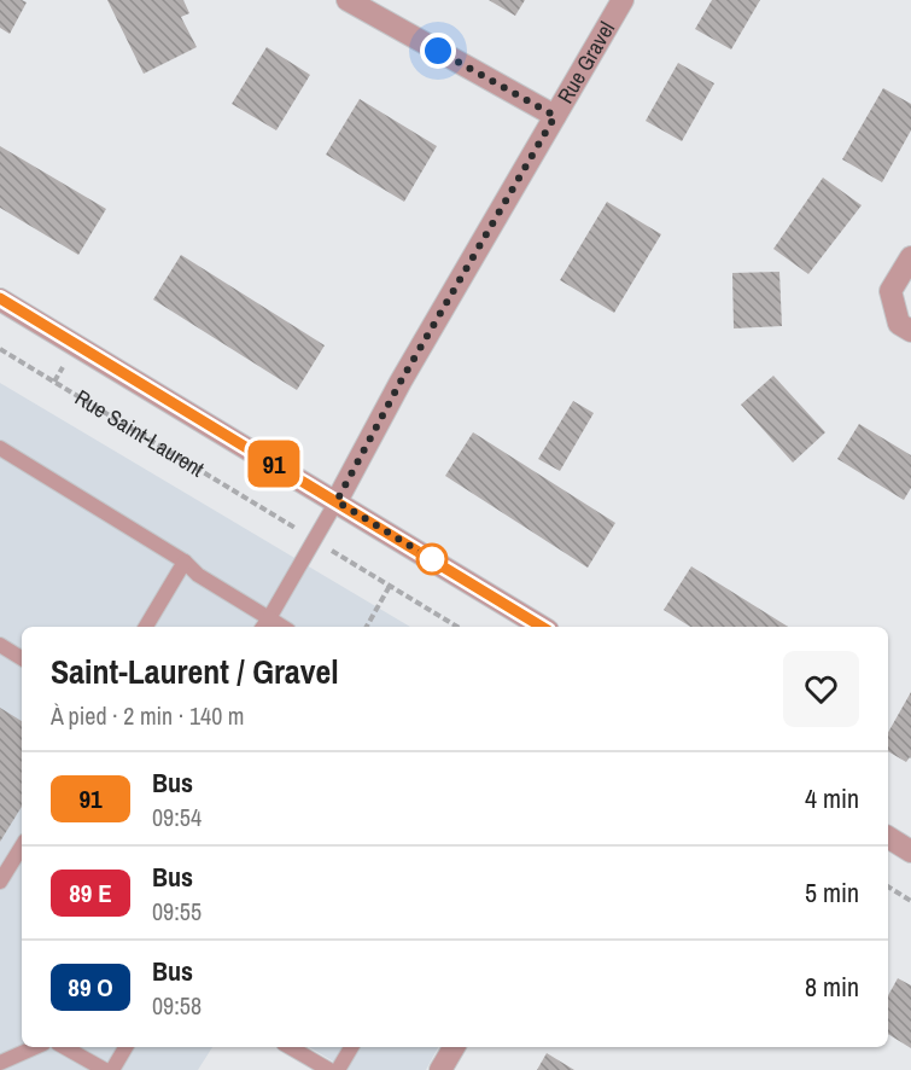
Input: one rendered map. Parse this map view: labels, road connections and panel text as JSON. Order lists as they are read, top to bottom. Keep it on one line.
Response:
{"streets":{"street":["Rue Gravel","Rue Saint-Laurent"]},"crossings":[["Rue Gravel","Rue Saint-Laurent"]],"lines":["bus line 91"],"page":{"on_map":"91","heading":["Saint-Laurent / Gravel","À pied · 2 min · 140 m"],"list":[{"mark":"91","name":"Bus","note":"09:54","value":"4 min"},{"mark":"89 E","name":"Bus","note":"09:55","value":"5 min"},{"mark":"89 O","name":"Bus","note":"09:58","value":"8 min"}]}}
